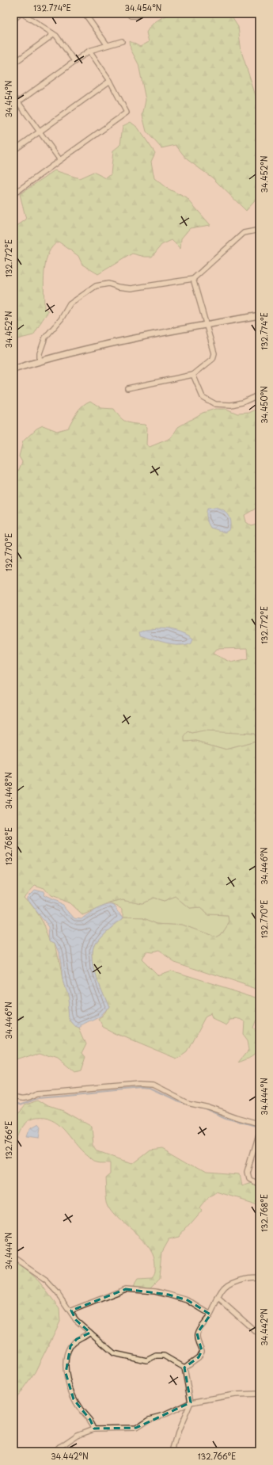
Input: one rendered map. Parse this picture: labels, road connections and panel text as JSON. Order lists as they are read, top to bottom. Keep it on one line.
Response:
{"coordinates":["132.774°E","34.454°N","34.452°N","132.772°E","34.450°N","132.770°E","34.448°N","132.768°E","34.446°N","34.444°N","132.766°E","34.442°N"]}
